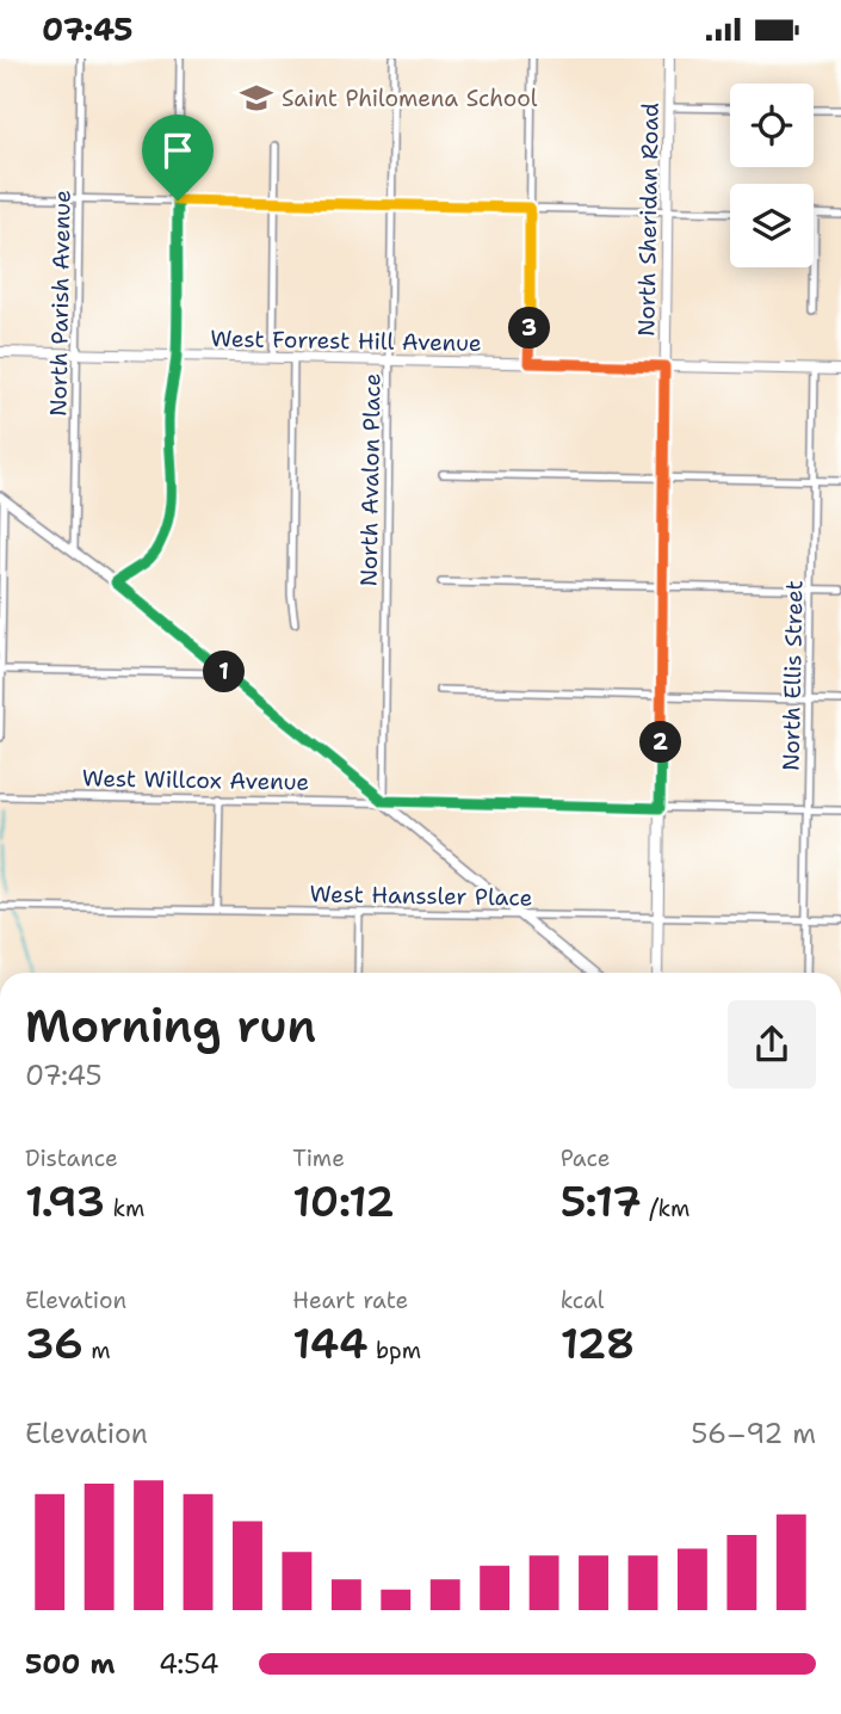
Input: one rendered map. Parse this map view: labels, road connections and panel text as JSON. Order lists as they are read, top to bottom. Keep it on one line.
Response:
{"streets":{"main road":["North Sheridan Road","West Forrest Hill Avenue"],"street":["North Parish Avenue","North Avalon Place","North Ellis Street","West Willcox Avenue","West Hanssler Place"]},"crossings":[["North Sheridan Road","West Forrest Hill Avenue"],["North Sheridan Road","West Willcox Avenue"],["North Sheridan Road","West Hanssler Place"],["North Parish Avenue","West Forrest Hill Avenue"],["West Forrest Hill Avenue","North Avalon Place"],["West Forrest Hill Avenue","North Ellis Street"],["North Avalon Place","West Willcox Avenue"],["North Ellis Street","West Willcox Avenue"],["North Ellis Street","West Hanssler Place"]],"places":{"school or university":["Saint Philomena School"]},"page":{"status":"07:45","pins":["3","1","2"],"heading":["Morning run","07:45"],"stats":[["Distance","1.93 km"],["Time","10:12"],["Pace","5:17 /km"],["Elevation","36 m"],["Heart rate","144 bpm"],["kcal","128"]],"chart":["Elevation","56–92 m"],"list":[{"name":"500 m","note":"4:54"}]}}
